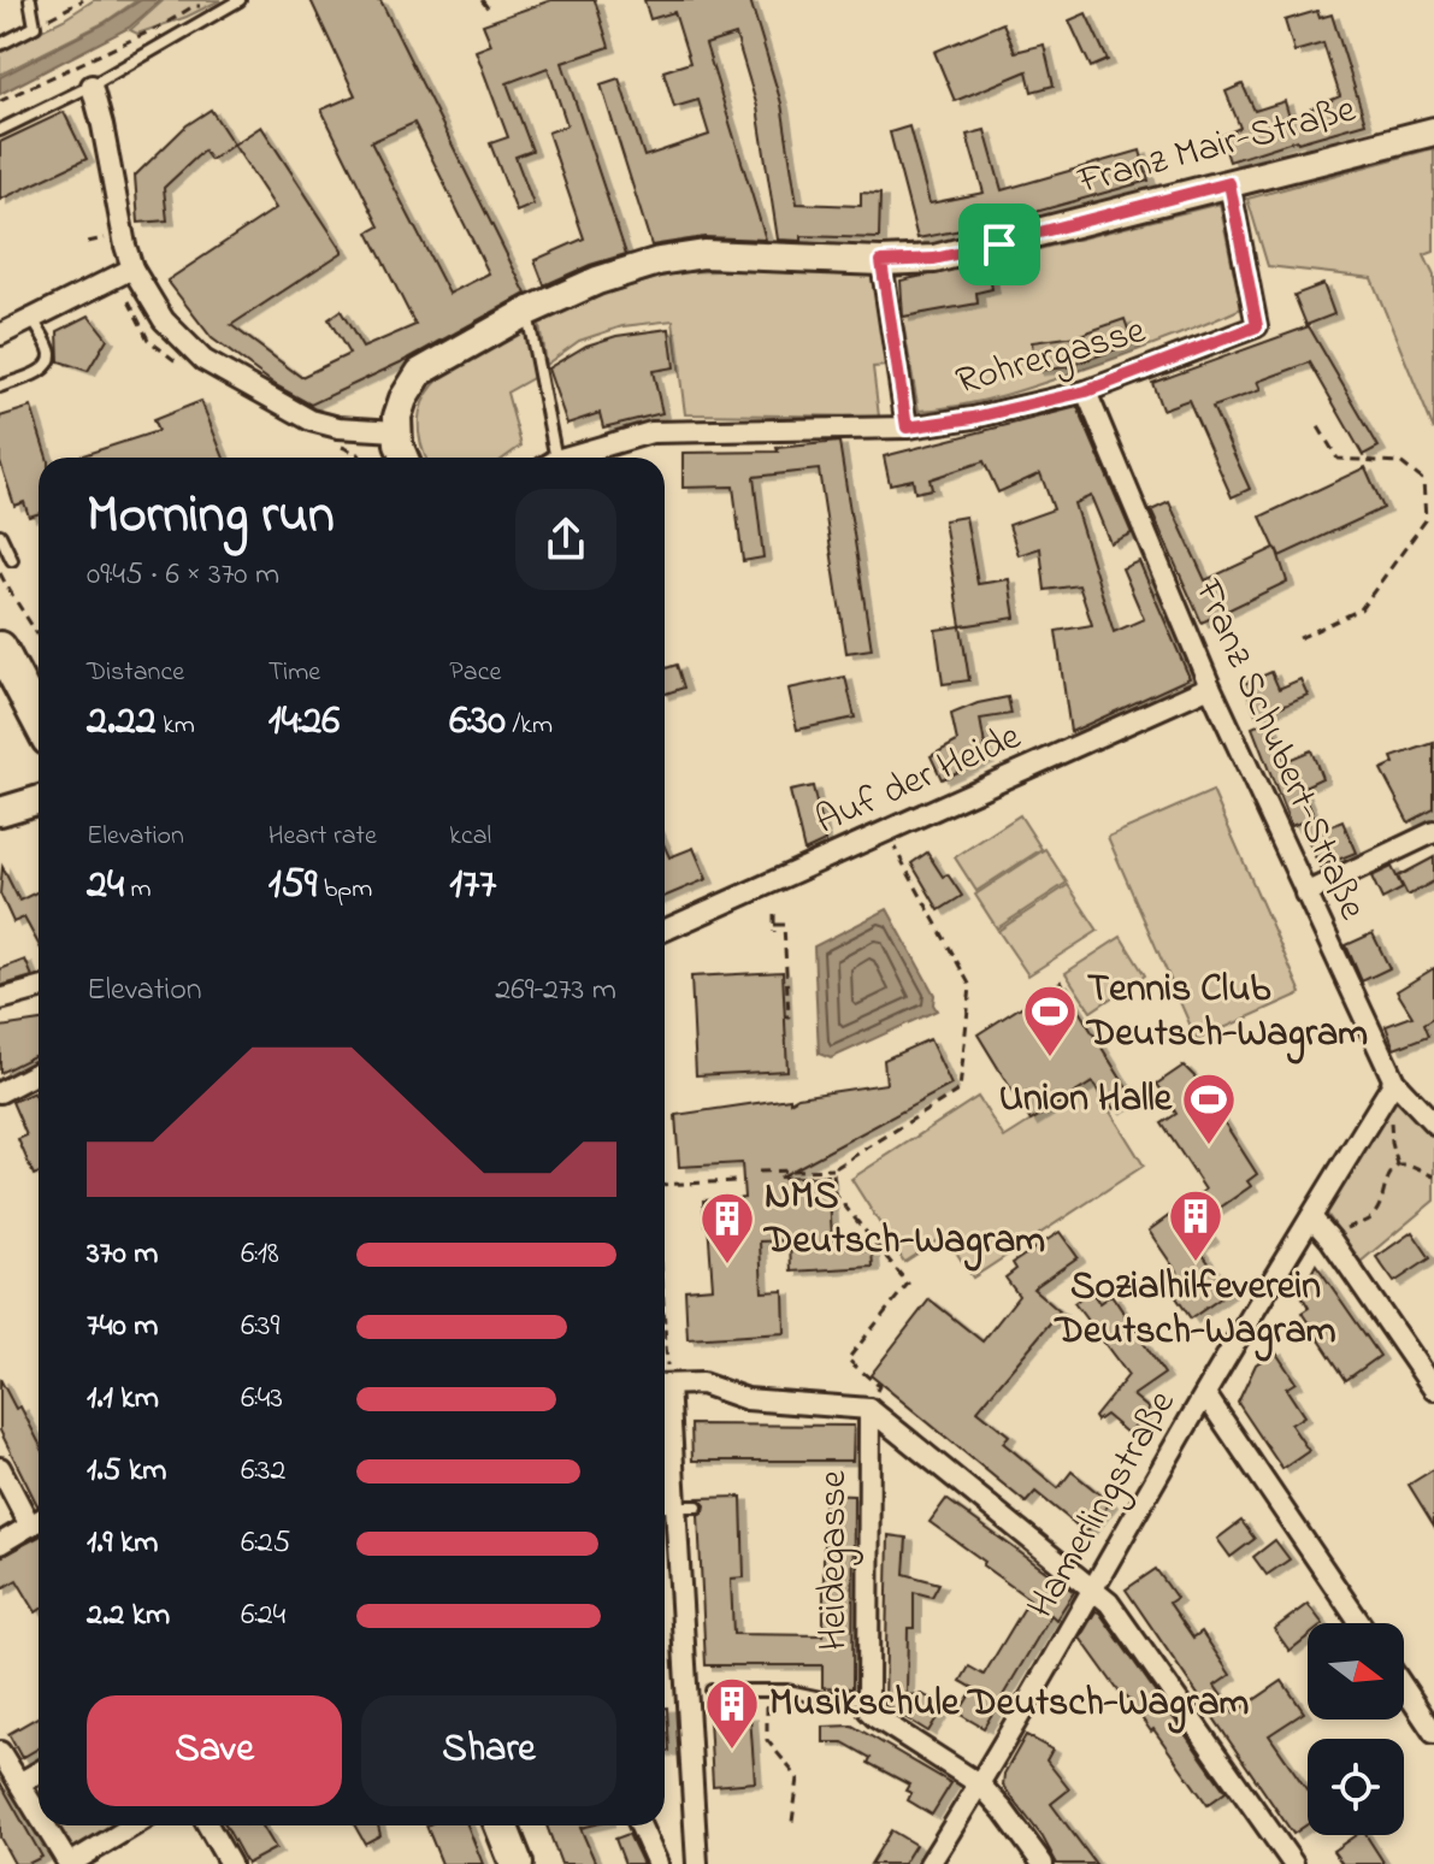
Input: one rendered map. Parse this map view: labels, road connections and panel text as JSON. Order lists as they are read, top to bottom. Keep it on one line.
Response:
{"streets":{"main road":["Franz Mair-Straße"],"street":["Rohrergasse","Franz Schubert-Straße","Auf der Heide","Hamerlingstraße","Heidegasse"]},"crossings":[["Franz Mair-Straße","Rohrergasse"],["Rohrergasse","Franz Schubert-Straße"],["Franz Schubert-Straße","Auf der Heide"],["Franz Schubert-Straße","Hamerlingstraße"]],"places":{"sports":["Tennis Club Deutsch-Wagram","Union Halle"],"building":["Sozialhilfeverein Deutsch-Wagram","NMS Deutsch-Wagram","Musikschule Deutsch-Wagram"]},"north":"right","page":{"heading":["Morning run","09:45 · 6 × 370 m"],"stats":[["Distance","2.22 km"],["Time","14:26"],["Pace","6:30 /km"],["Elevation","24 m"],["Heart rate","159 bpm"],["kcal","177"]],"chart":["Elevation","269–273 m"],"list":[{"name":"370 m","note":"6:18"},{"name":"740 m","note":"6:39"},{"name":"1.1 km","note":"6:43"},{"name":"1.5 km","note":"6:32"},{"name":"1.9 km","note":"6:25"},{"name":"2.2 km","note":"6:24"}],"buttons":["Save","Share"]}}
